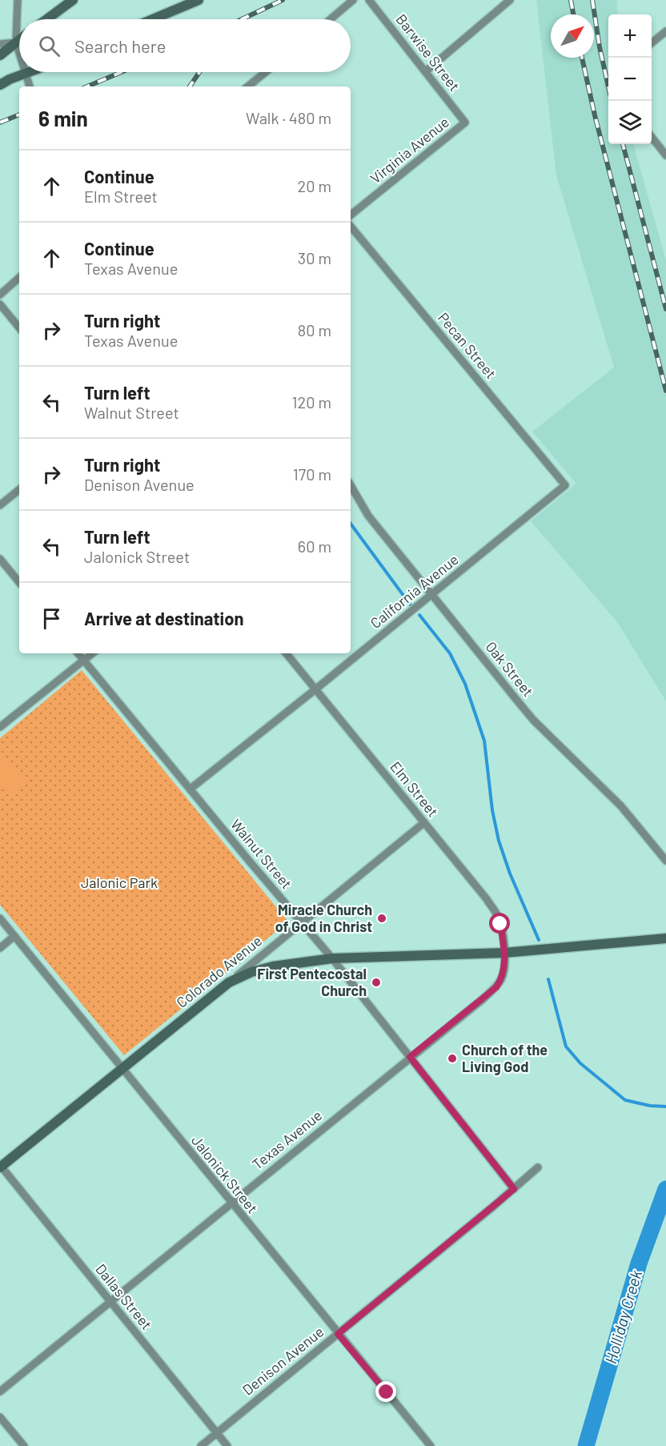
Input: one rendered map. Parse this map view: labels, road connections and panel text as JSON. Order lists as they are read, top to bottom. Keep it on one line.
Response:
{"streets":{"street":["Barwise Street","Virginia Avenue","Pecan Street","California Avenue","Oak Street","Elm Street","Walnut Street","Colorado Avenue","Texas Avenue","Jalonick Street","Dallas Street","Denison Avenue"]},"crossings":[["Barwise Street","Virginia Avenue"],["Pecan Street","California Avenue"],["California Avenue","Oak Street"],["California Avenue","Elm Street"],["California Avenue","Walnut Street"],["Elm Street","Colorado Avenue"],["Elm Street","Texas Avenue"],["Walnut Street","Colorado Avenue"],["Walnut Street","Texas Avenue"],["Walnut Street","Denison Avenue"],["Colorado Avenue","Jalonick Street"],["Colorado Avenue","Dallas Street"],["Texas Avenue","Jalonick Street"],["Texas Avenue","Dallas Street"],["Jalonick Street","Denison Avenue"],["Dallas Street","Denison Avenue"]],"water":["Holliday Creek"],"parks":["Jalonic Park"],"places":["Miracle Church of God in Christ","First Pentecostal Church","Church of the Living God"],"north":"top right","page":{"map_buttons":["+","−"],"search":"Search here","heading":["6 min","Walk · 480 m"],"list":[["Continue","Elm Street","20 m"],["Continue","Texas Avenue","30 m"],["Turn right","Texas Avenue","80 m"],["Turn left","Walnut Street","120 m"],["Turn right","Denison Avenue","170 m"],["Turn left","Jalonick Street","60 m"],"Arrive at destination"]}}
